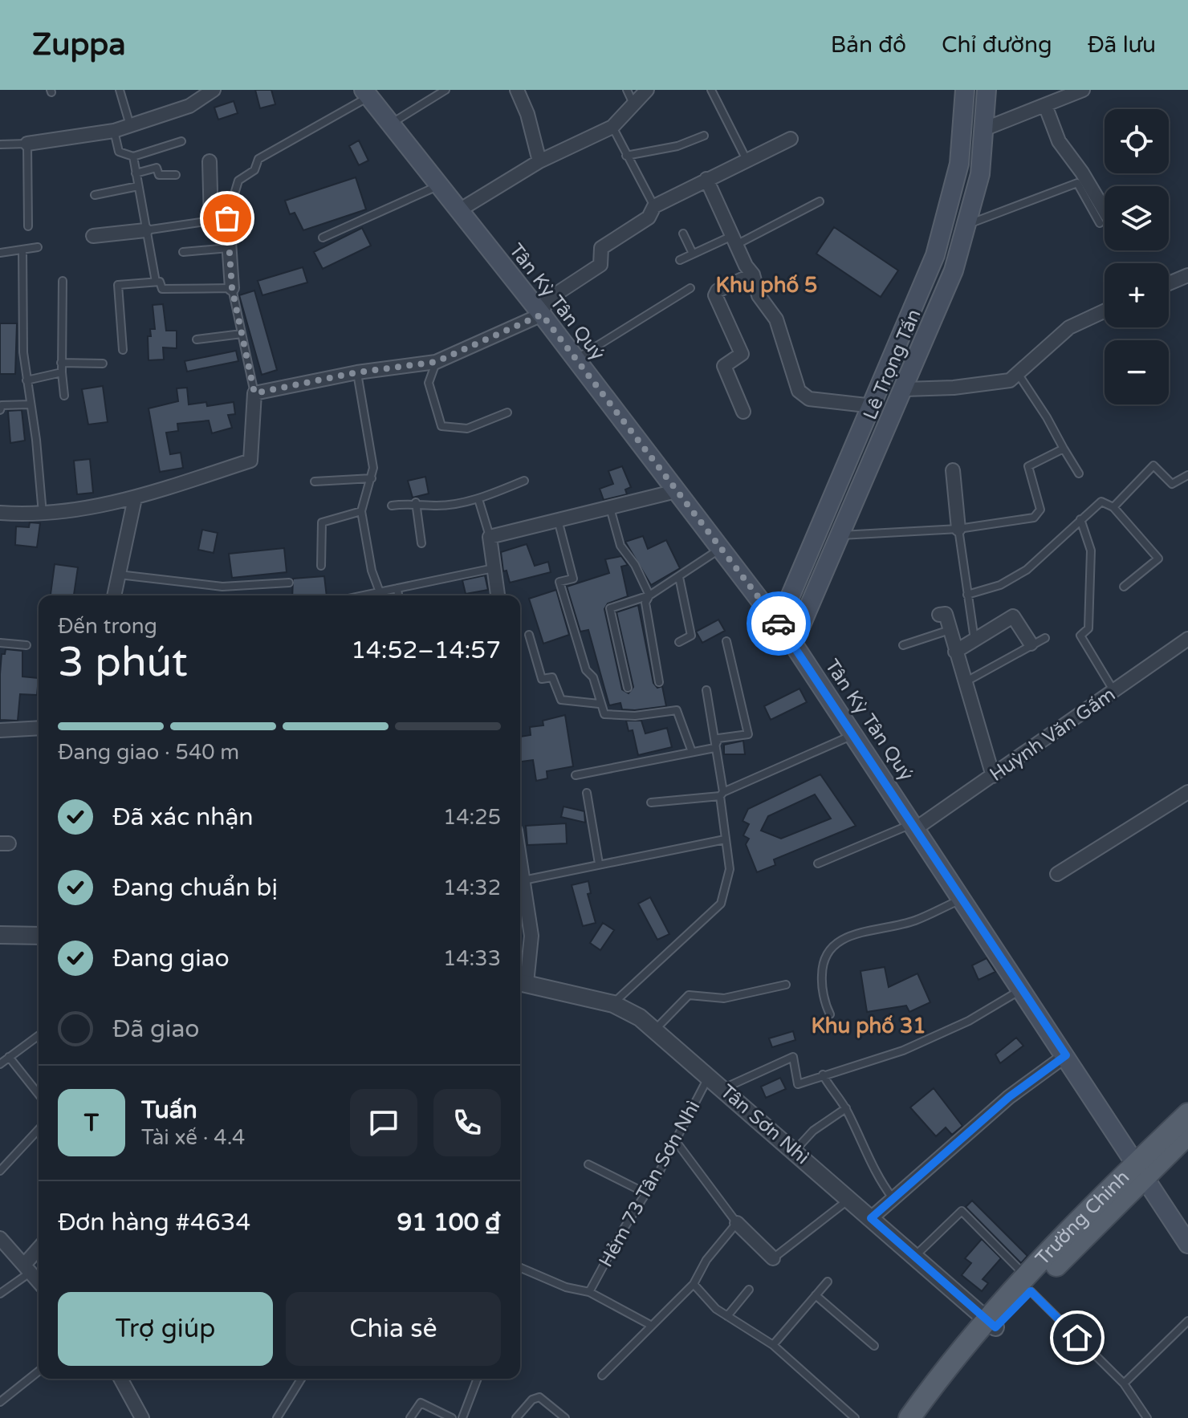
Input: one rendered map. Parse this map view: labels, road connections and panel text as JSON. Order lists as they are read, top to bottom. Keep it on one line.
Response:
{"streets":{"main road":["Tân Kỳ Tân Quý","Lê Trọng Tấn","Trường Chinh"],"street":["Huỳnh Văn Gấm","Tân Sơn Nhì"],"lane":["Hẻm 73 Tân Sơn Nhì"]},"crossings":[["Tân Kỳ Tân Quý","Lê Trọng Tấn"],["Tân Kỳ Tân Quý","Huỳnh Văn Gấm"],["Tân Kỳ Tân Quý","Trường Chinh"],["Tân Sơn Nhì","Hẻm 73 Tân Sơn Nhì"],["Tân Sơn Nhì","Trường Chinh"]],"districts":["Khu phố 5","Khu phố 31"],"page":{"header":"Zuppa","nav":["Bản đồ","Chỉ đường","Đã lưu"],"map_buttons":["+","−"],"heading":["3 phút","Đến trong","14:52–14:57"],"panel":["Tuấn","Tài xế · 4.4","Đơn hàng #4634","91 100 ₫"],"bar":"Đang giao · 540 m","list":[["Đã xác nhận","14:25"],["Đang chuẩn bị","14:32"],["Đang giao","14:33"],"Đã giao"],"round":"T","buttons":["Trợ giúp","Chia sẻ"]}}
